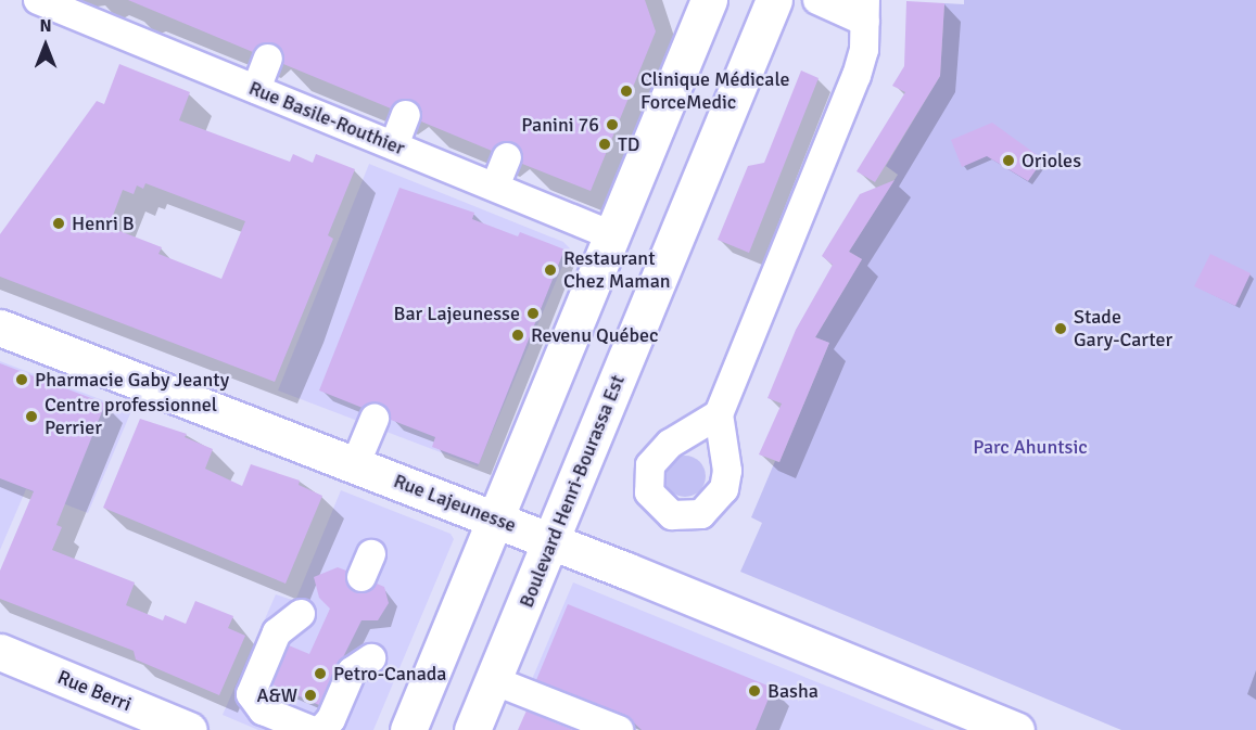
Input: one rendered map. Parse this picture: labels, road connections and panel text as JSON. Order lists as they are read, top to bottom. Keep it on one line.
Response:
{"streets":{"main road":["Boulevard Henri-Bourassa Est","Rue Lajeunesse","Rue Berri"],"street":["Rue Basile-Routhier"]},"crossings":[["Boulevard Henri-Bourassa Est","Rue Lajeunesse"]],"parks":["Parc Ahuntsic"],"places":["Clinique Médicale ForceMedic","Panini 76","TD","Orioles","Henri B","Restaurant Chez Maman","Bar Lajeunesse","Stade Gary-Carter","Revenu Québec","Pharmacie Gaby Jeanty","Centre professionnel Perrier","Petro-Canada","Basha","A&W"],"north":"top"}
